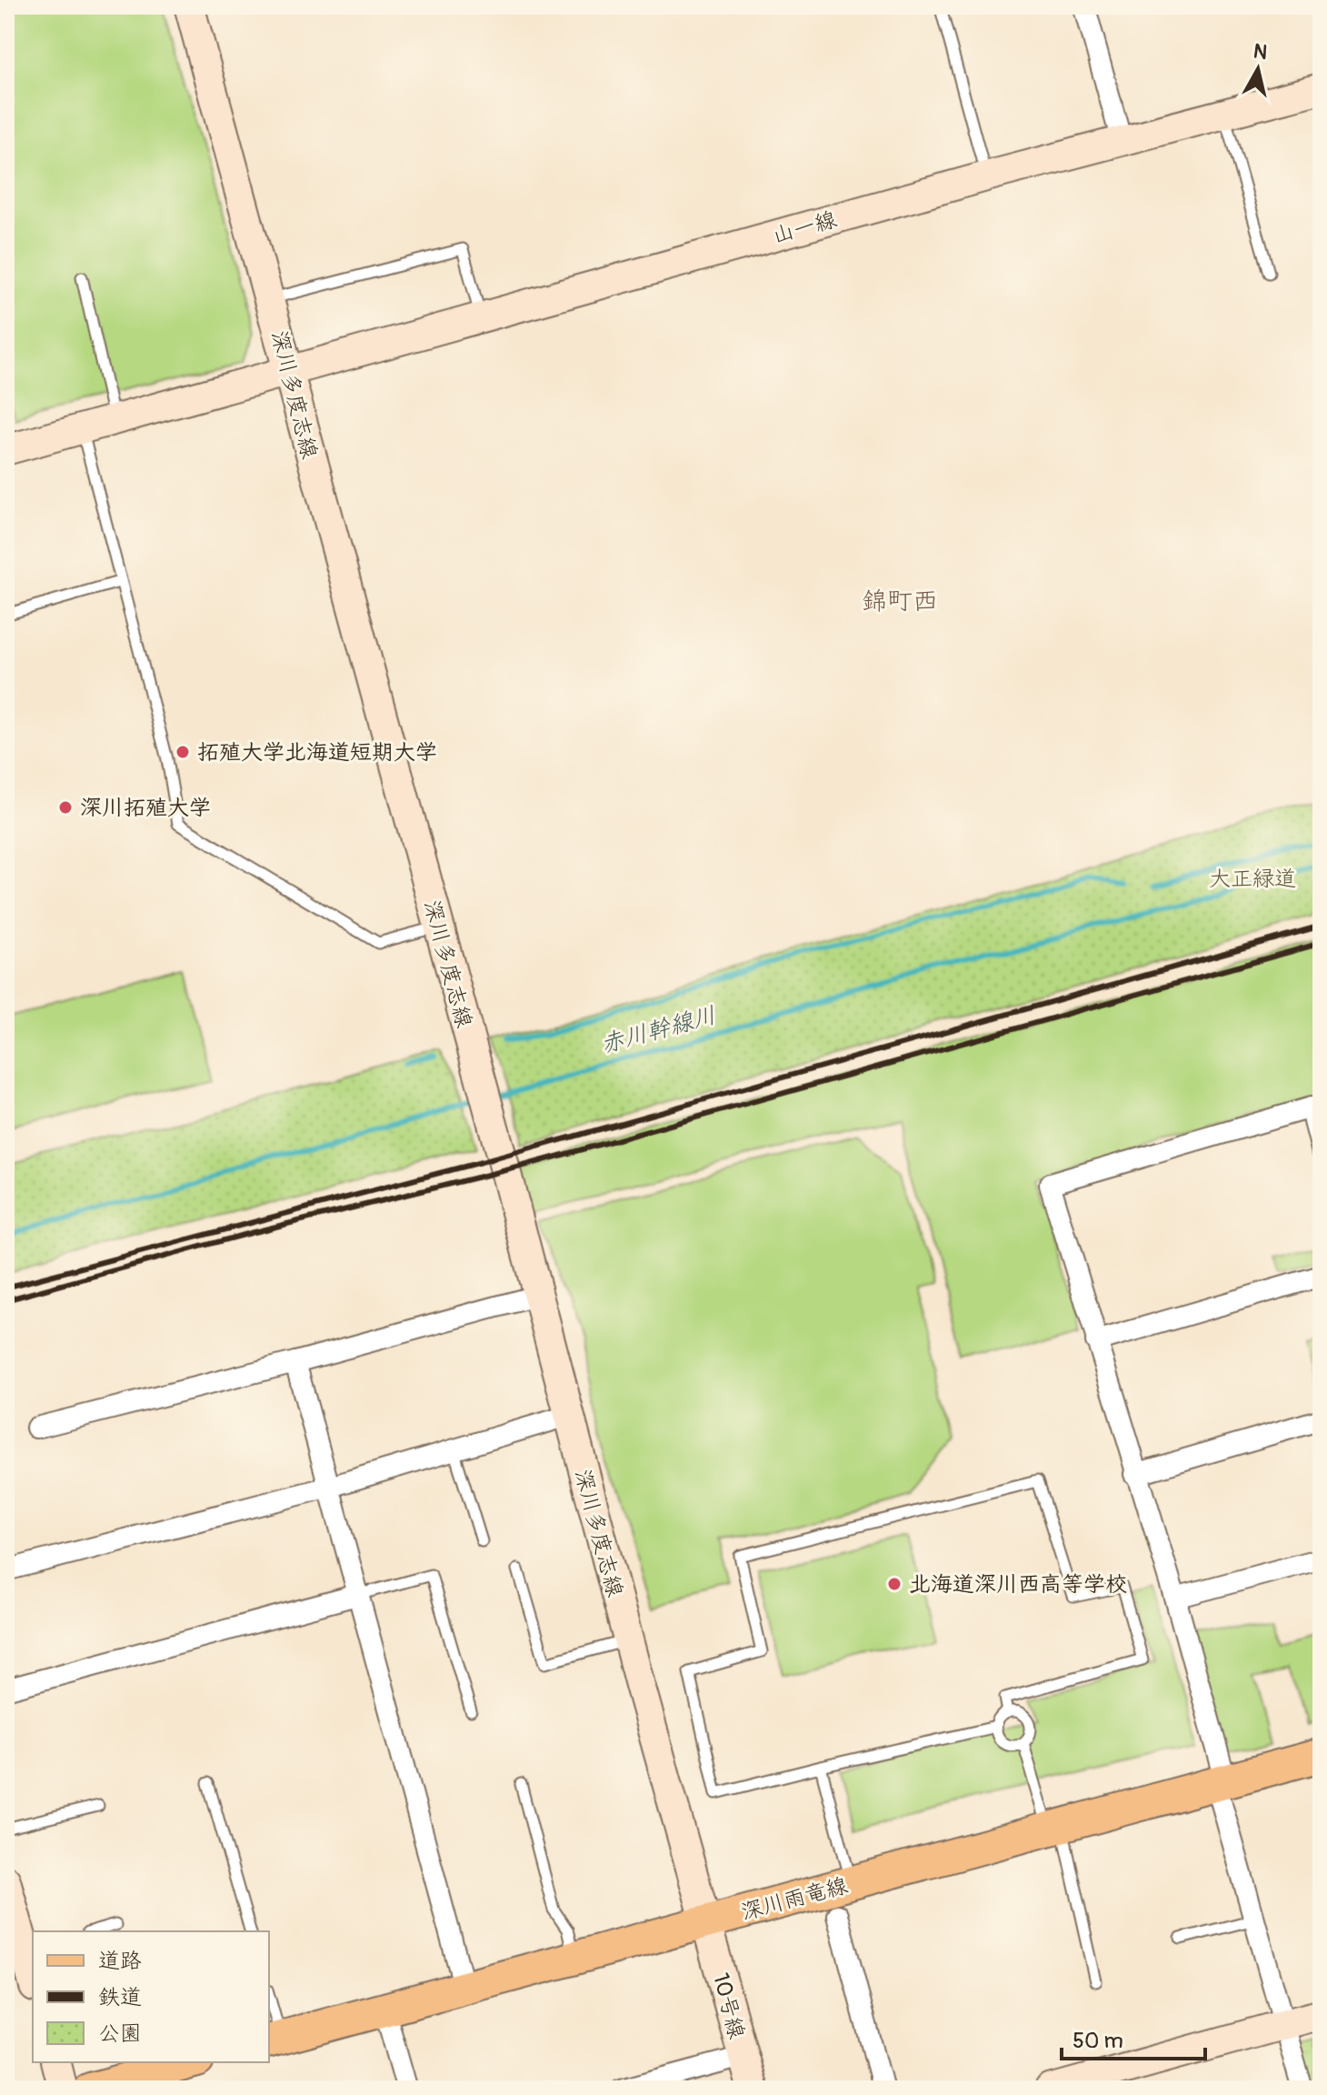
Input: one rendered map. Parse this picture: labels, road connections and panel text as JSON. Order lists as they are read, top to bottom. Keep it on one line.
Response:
{"streets":{"main road":["山一線","深川多度志線","深川雨竜線","10号線"]},"crossings":[["山一線","深川多度志線"],["深川多度志線","深川雨竜線"],["深川多度志線","10号線"],["深川雨竜線","10号線"]],"districts":["錦町西"],"water":["赤川幹線川"],"parks":["大正緑道"],"places":["拓殖大学北海道短期大学","深川拓殖大学","北海道深川西高等学校"],"legend":["道路","鉄道","公園"],"scale_bar":"50 m","north":"top"}
